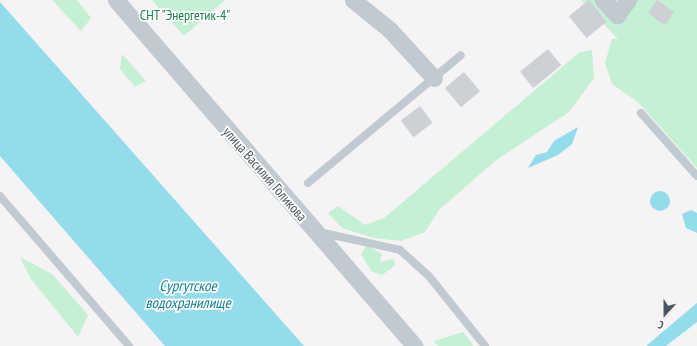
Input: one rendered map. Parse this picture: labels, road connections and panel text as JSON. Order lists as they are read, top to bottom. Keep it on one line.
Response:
{"streets":{"street":["улица Василия Голикова"]},"water":["Сургутское водохранилище"],"parks":["СНТ \"Энергетик-4\""],"north":"bottom"}
